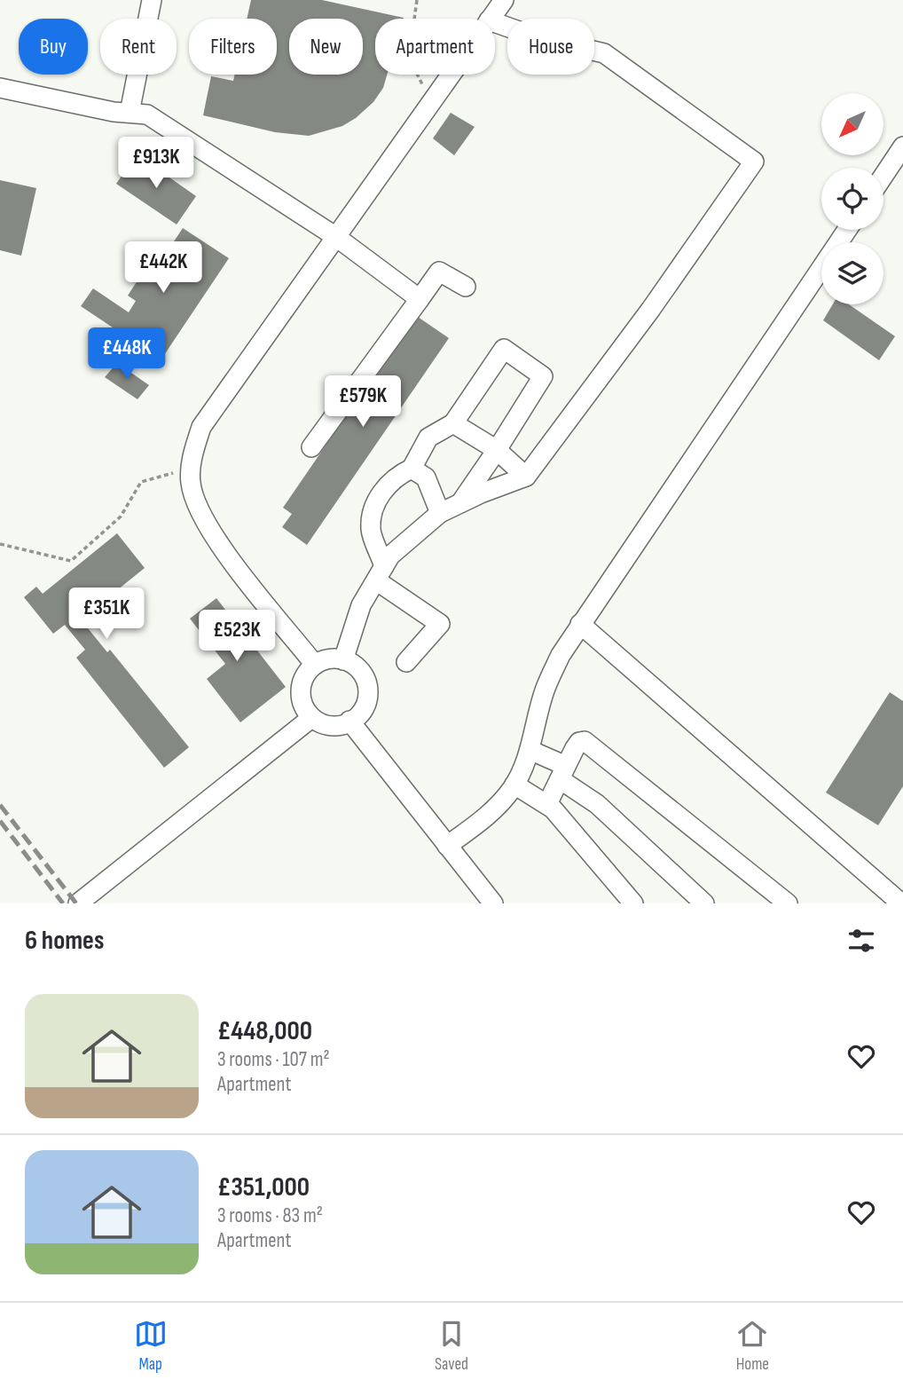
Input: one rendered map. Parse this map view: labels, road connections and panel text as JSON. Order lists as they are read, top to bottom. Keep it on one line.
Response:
{"north":"bottom left","page":{"chip":["Buy","Rent","Filters","New","Apartment","House"],"price":["£913K","£442K","£448K","£579K","£351K","£523K"],"heading":"6 homes","list":[{"name":"£448,000","note":"3 rooms · 107 m² · Apartment"},{"name":"£351,000","note":"3 rooms · 83 m² · Apartment"}],"tabs":["Map","Saved","Home"]}}
